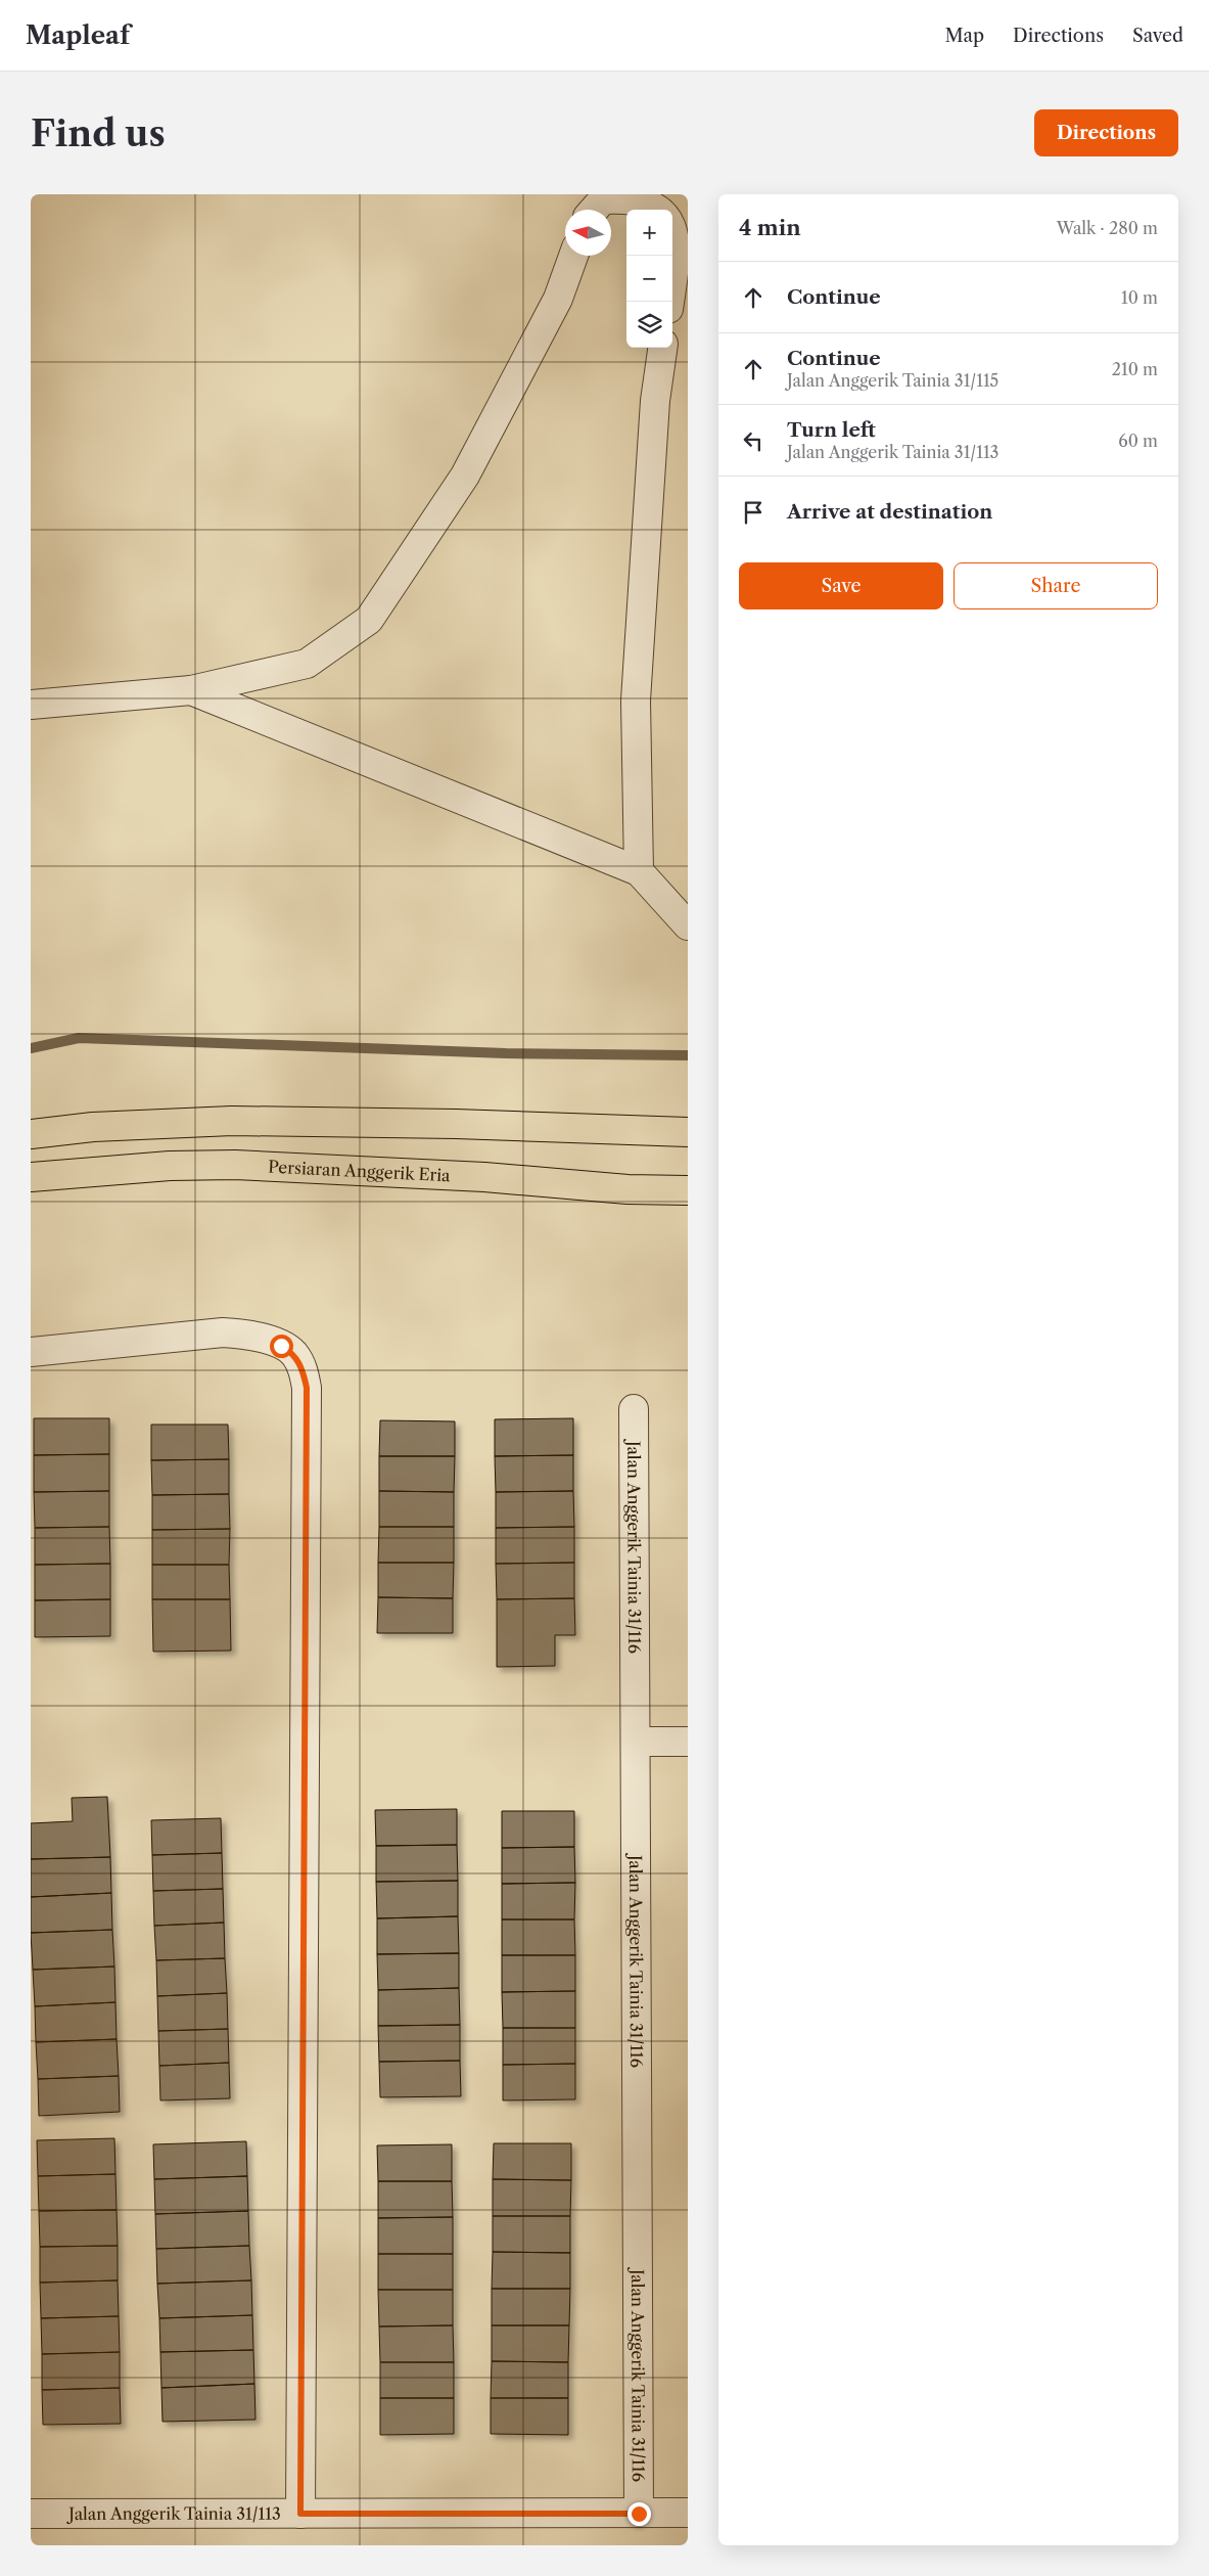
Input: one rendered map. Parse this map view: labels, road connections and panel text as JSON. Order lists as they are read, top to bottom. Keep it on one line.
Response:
{"streets":{"main road":["Persiaran Anggerik Eria"],"street":["Jalan Anggerik Tainia 31/116","Jalan Anggerik Tainia 31/113"]},"crossings":[["Jalan Anggerik Tainia 31/116","Jalan Anggerik Tainia 31/113"]],"north":"left","page":{"header":"Mapleaf","nav":["Map","Directions","Saved"],"buttons":["Directions",["Save","Share"]],"title":"Find us","heading":["4 min","Walk · 280 m"],"map_buttons":["+","−"],"list":[["Continue","10 m"],["Continue","Jalan Anggerik Tainia 31/115","210 m"],["Turn left","Jalan Anggerik Tainia 31/113","60 m"],"Arrive at destination"]}}
